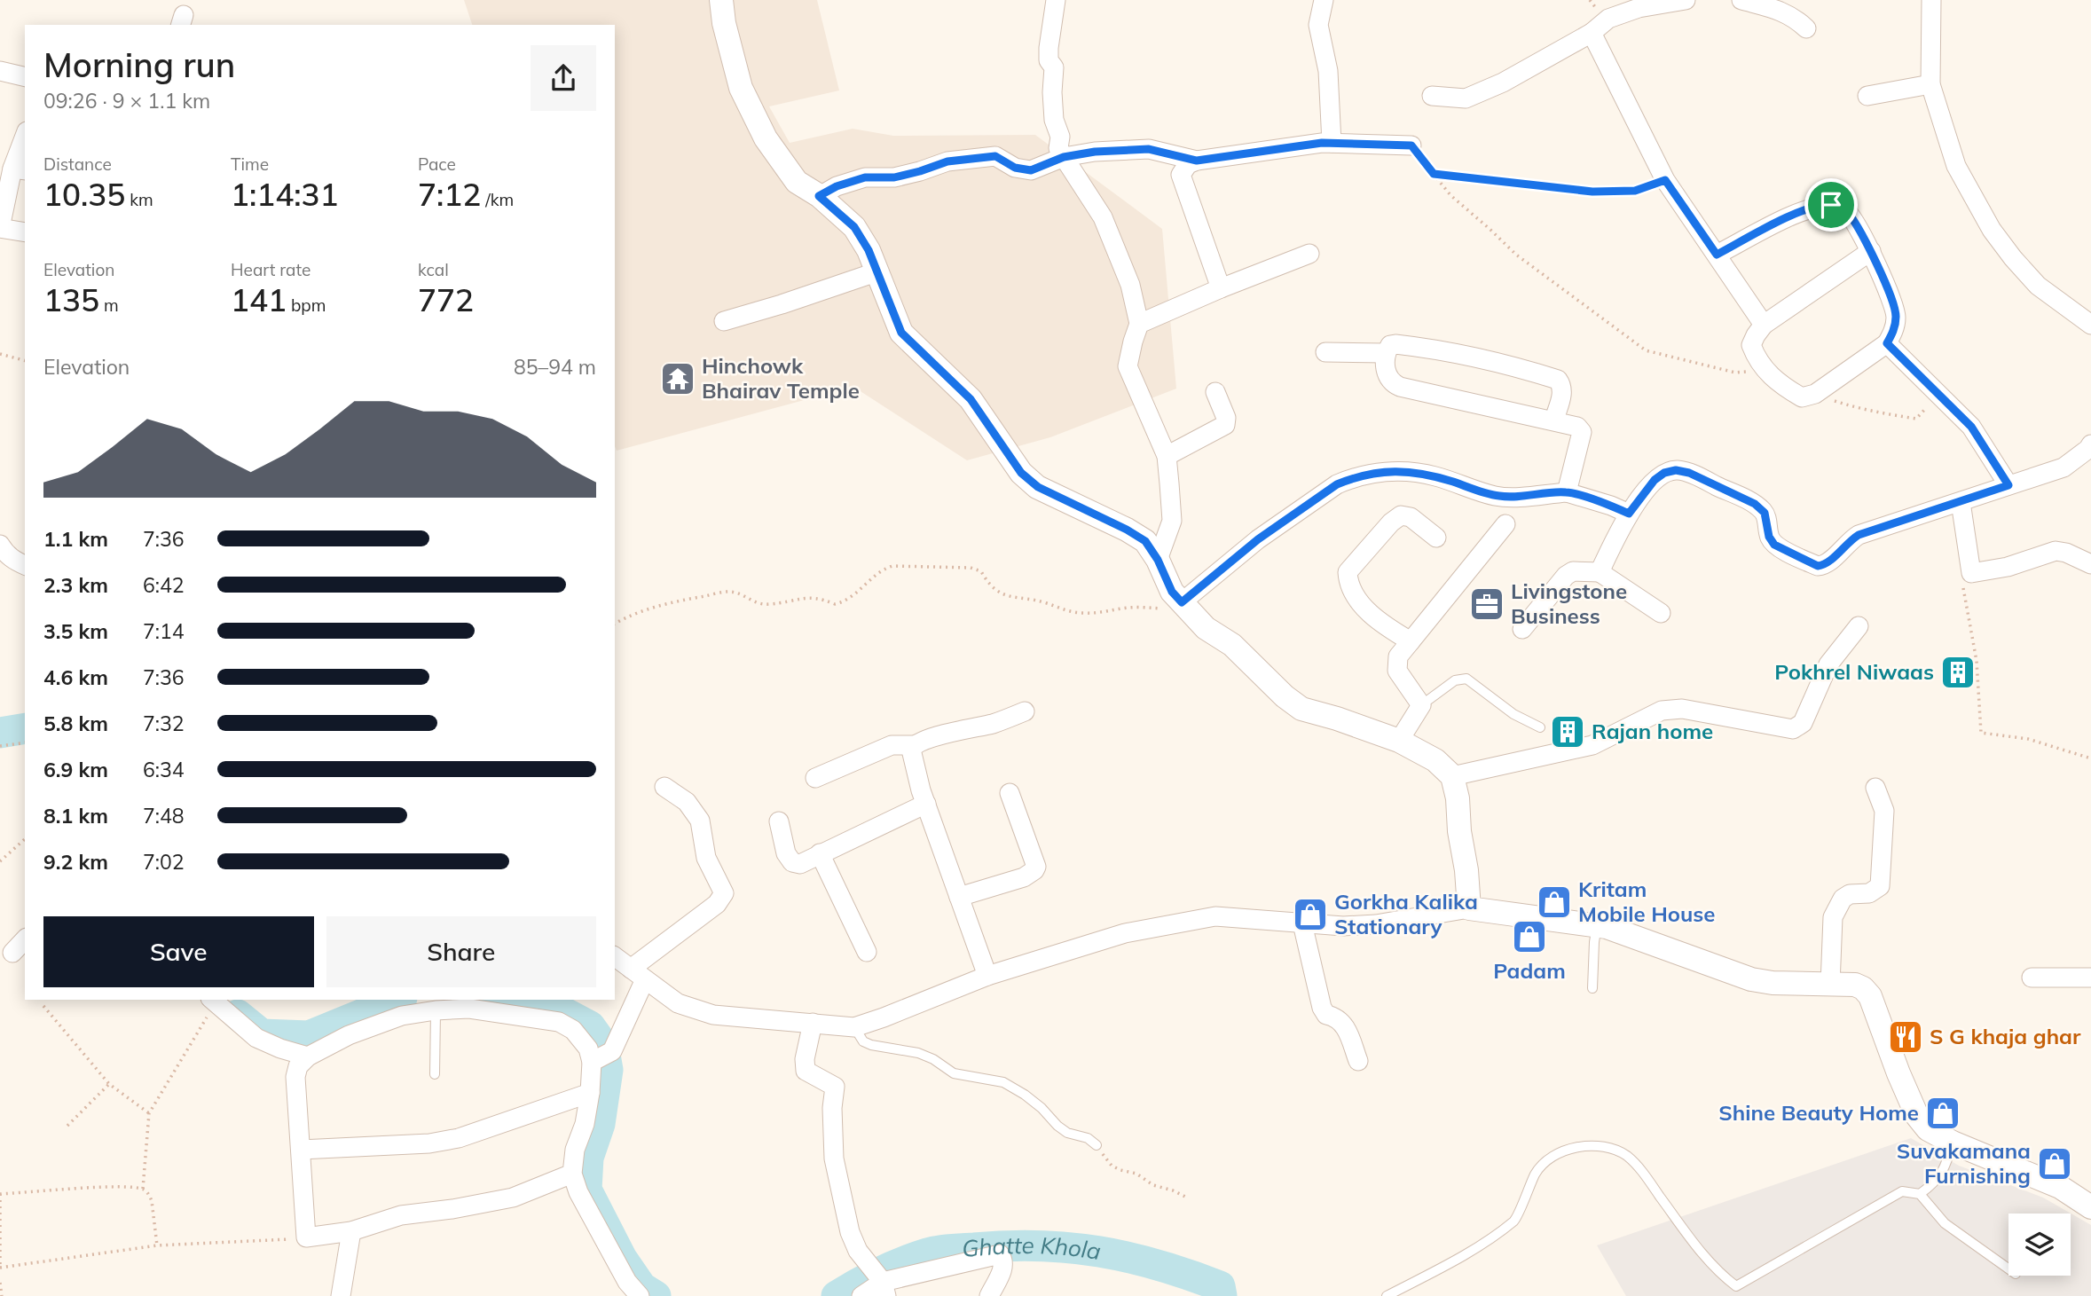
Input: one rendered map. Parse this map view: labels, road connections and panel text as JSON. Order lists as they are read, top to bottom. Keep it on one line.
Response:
{"water":["Ghatte Khola"],"places":{"temple":["Hinchowk Bhairav Temple"],"office":["Livingstone Business"],"building":["Pokhrel Niwaas","Rajan home"],"shop":["Kritam Mobile House","Gorkha Kalika Stationary","Padam","Shine Beauty Home","Suvakamana Furnishing"],"restaurant":["S G khaja ghar"]},"page":{"heading":["Morning run","09:26 · 9 × 1.1 km"],"stats":[["Distance","10.35 km"],["Time","1:14:31"],["Pace","7:12 /km"],["Elevation","135 m"],["Heart rate","141 bpm"],["kcal","772"]],"chart":["Elevation","85–94 m"],"list":[{"name":"1.1 km","note":"7:36"},{"name":"2.3 km","note":"6:42"},{"name":"3.5 km","note":"7:14"},{"name":"4.6 km","note":"7:36"},{"name":"5.8 km","note":"7:32"},{"name":"6.9 km","note":"6:34"},{"name":"8.1 km","note":"7:48"},{"name":"9.2 km","note":"7:02"}],"buttons":["Save","Share"]}}
